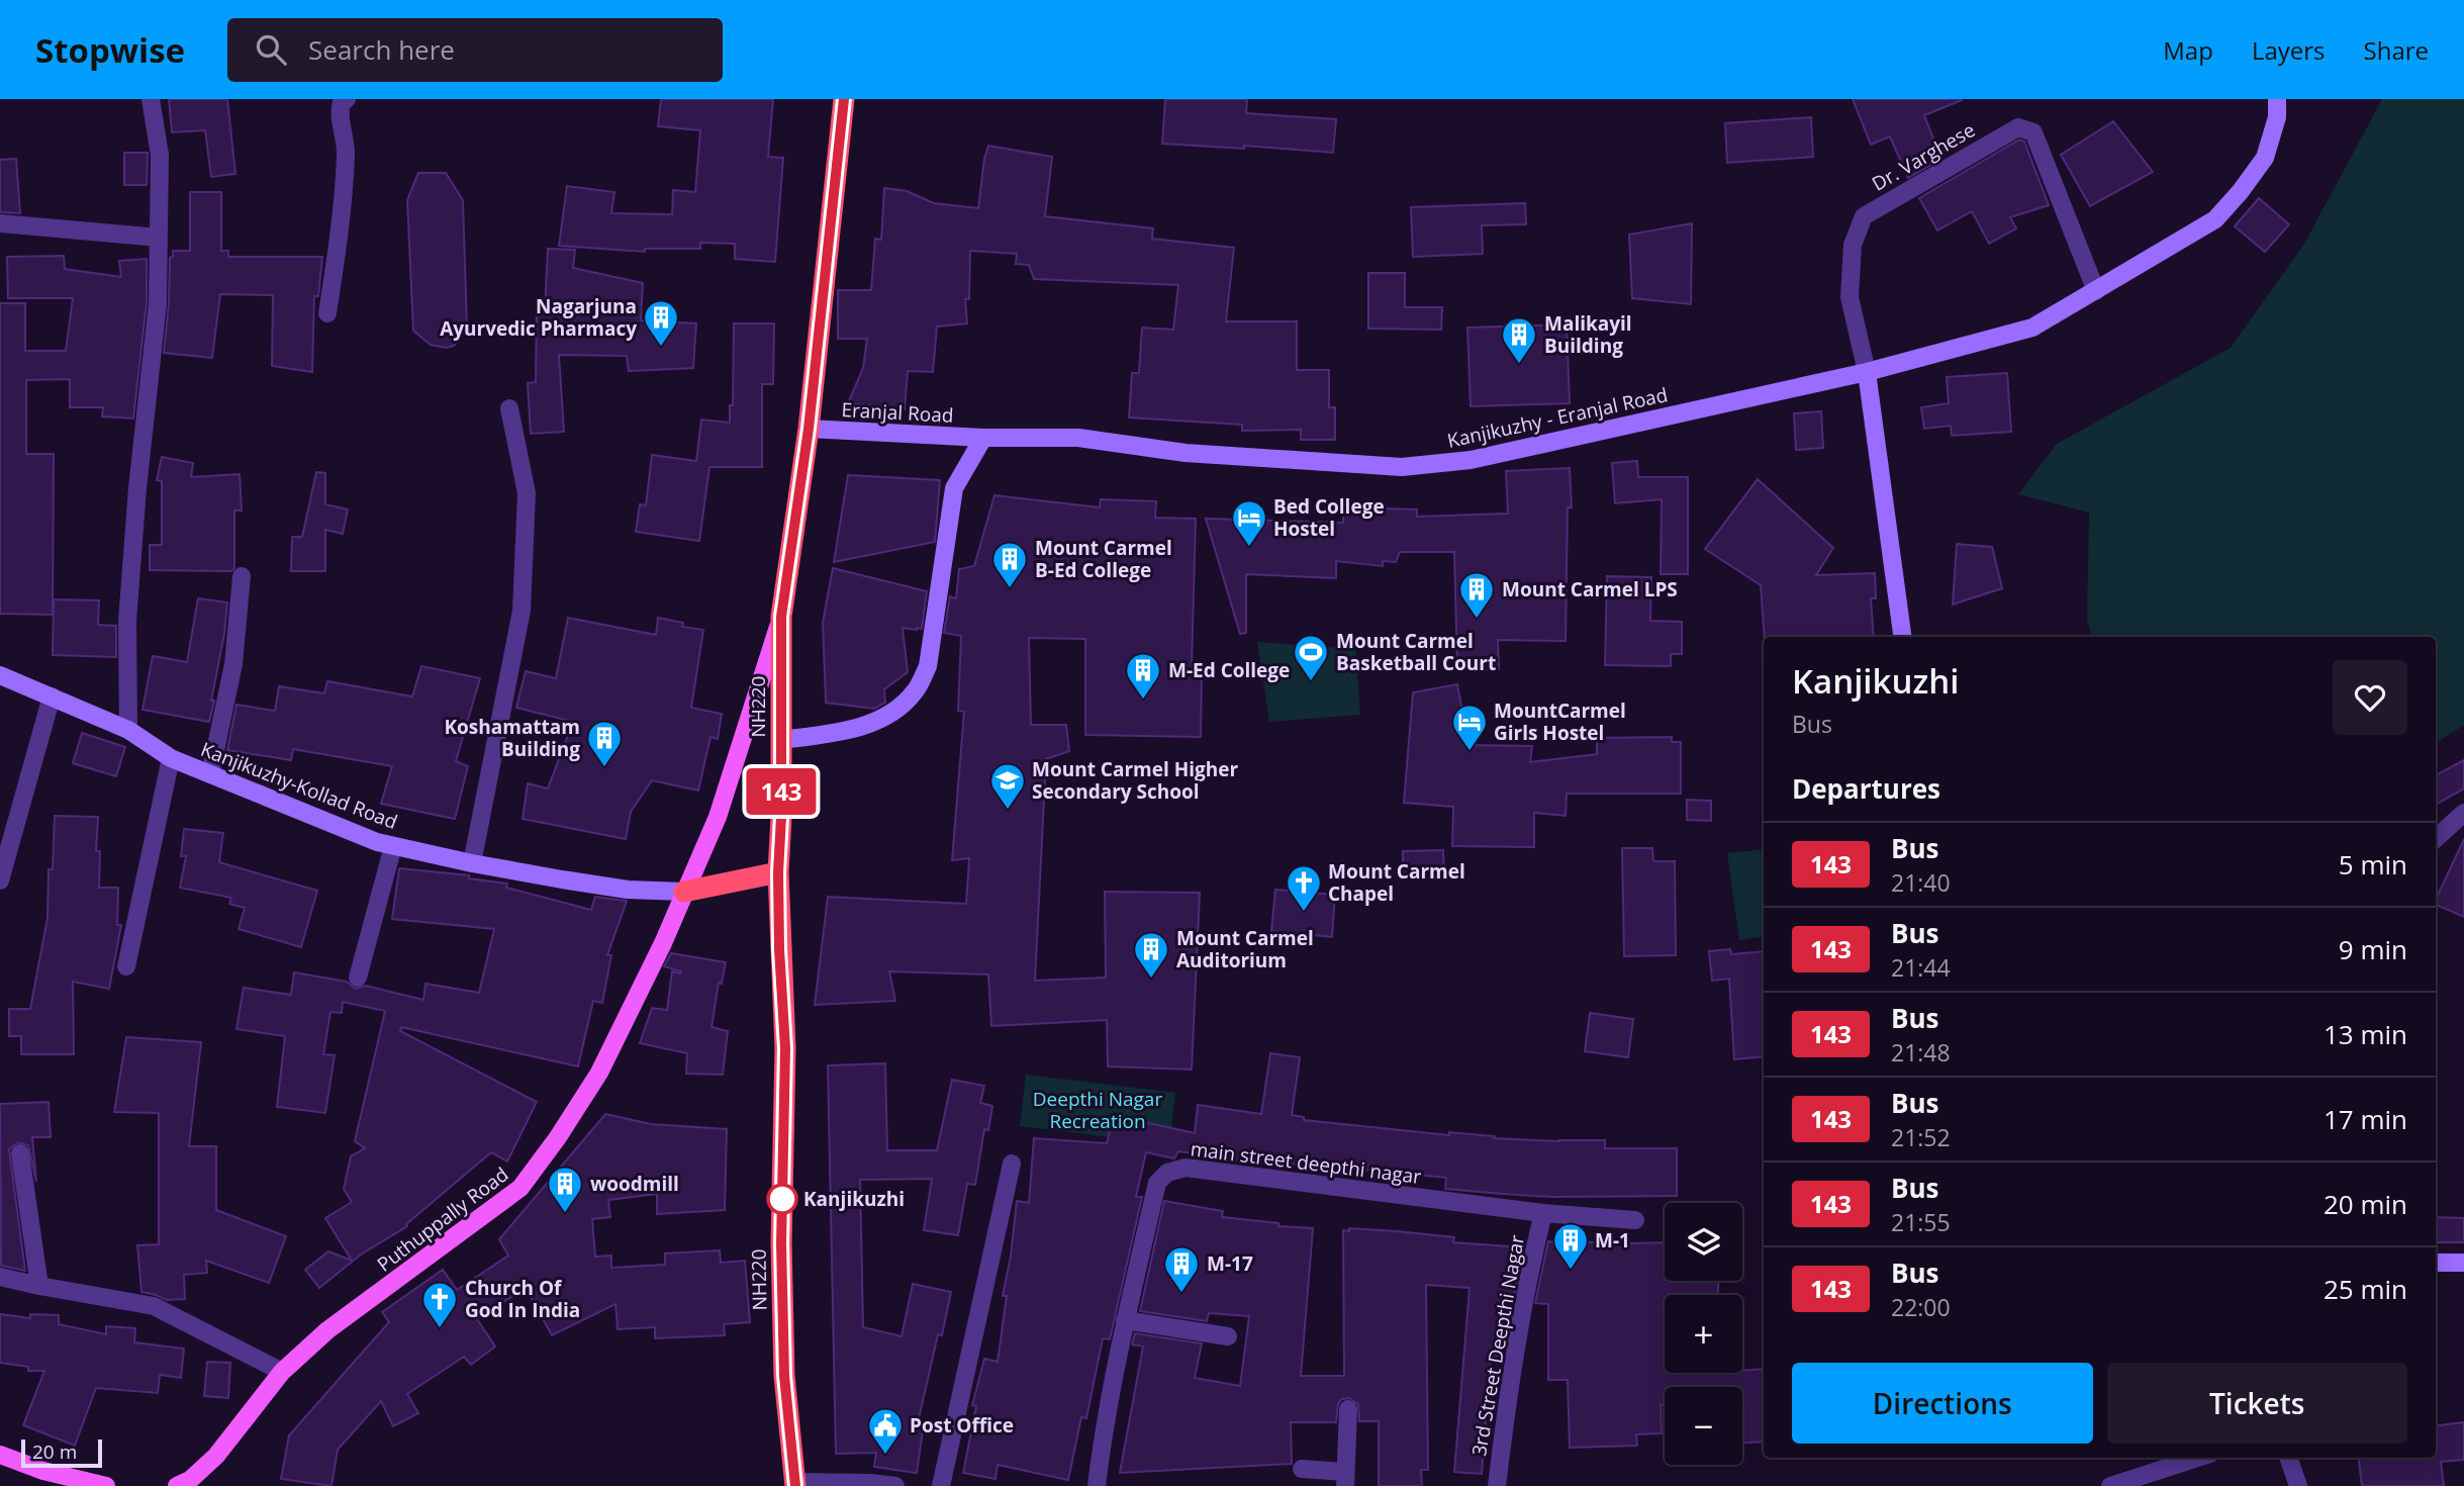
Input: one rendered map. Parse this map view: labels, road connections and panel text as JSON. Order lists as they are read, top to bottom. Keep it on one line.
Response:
{"streets":{"highway":["NH220"],"main road":["Eranjal Road","Kanjikuzhy - Eranjal Road","Kanjikuzhy-Kollad Road","Puthuppally Road"],"street":["Dr. Varghese","main street deepthi nagar","3rd Street Deepthi Nagar"]},"crossings":[["Dr. Varghese","Kanjikuzhy - Eranjal Road"],["Eranjal Road","Kanjikuzhy - Eranjal Road"],["Eranjal Road","NH220"],["NH220","Puthuppally Road"],["Kanjikuzhy-Kollad Road","Puthuppally Road"],["main street deepthi nagar","3rd Street Deepthi Nagar"]],"parks":["Deepthi Nagar Recreation"],"places":{"building":["Nagarjuna Ayurvedic Pharmacy","Malikayil Building","Mount Carmel B-Ed College","Mount Carmel LPS","M-Ed College","Koshamattam Building","Mount Carmel Auditorium","woodmill","M-1","M-17"],"hotel":["Bed College Hostel","MountCarmel Girls Hostel"],"sports":["Mount Carmel Basketball Court"],"school or university":["Mount Carmel Higher Secondary School"],"church":["Mount Carmel Chapel","Church Of God In India"],"other":["Kanjikuzhi"],"public building":["Post Office"]},"lines":["bus line 143"],"scale_bar":"20 m","page":{"header":"Stopwise","search":"Search here","nav":["Map","Layers","Share"],"on_map":"143","heading":[["Kanjikuzhi","Bus"],"Departures"],"list":[{"mark":"143","name":"Bus","note":"21:40","value":"5 min"},{"mark":"143","name":"Bus","note":"21:44","value":"9 min"},{"mark":"143","name":"Bus","note":"21:48","value":"13 min"},{"mark":"143","name":"Bus","note":"21:52","value":"17 min"},{"mark":"143","name":"Bus","note":"21:55","value":"20 min"},{"mark":"143","name":"Bus","note":"22:00","value":"25 min"}],"map_buttons":["+","−"],"buttons":["Directions","Tickets"],"scale":"20 m"}}
